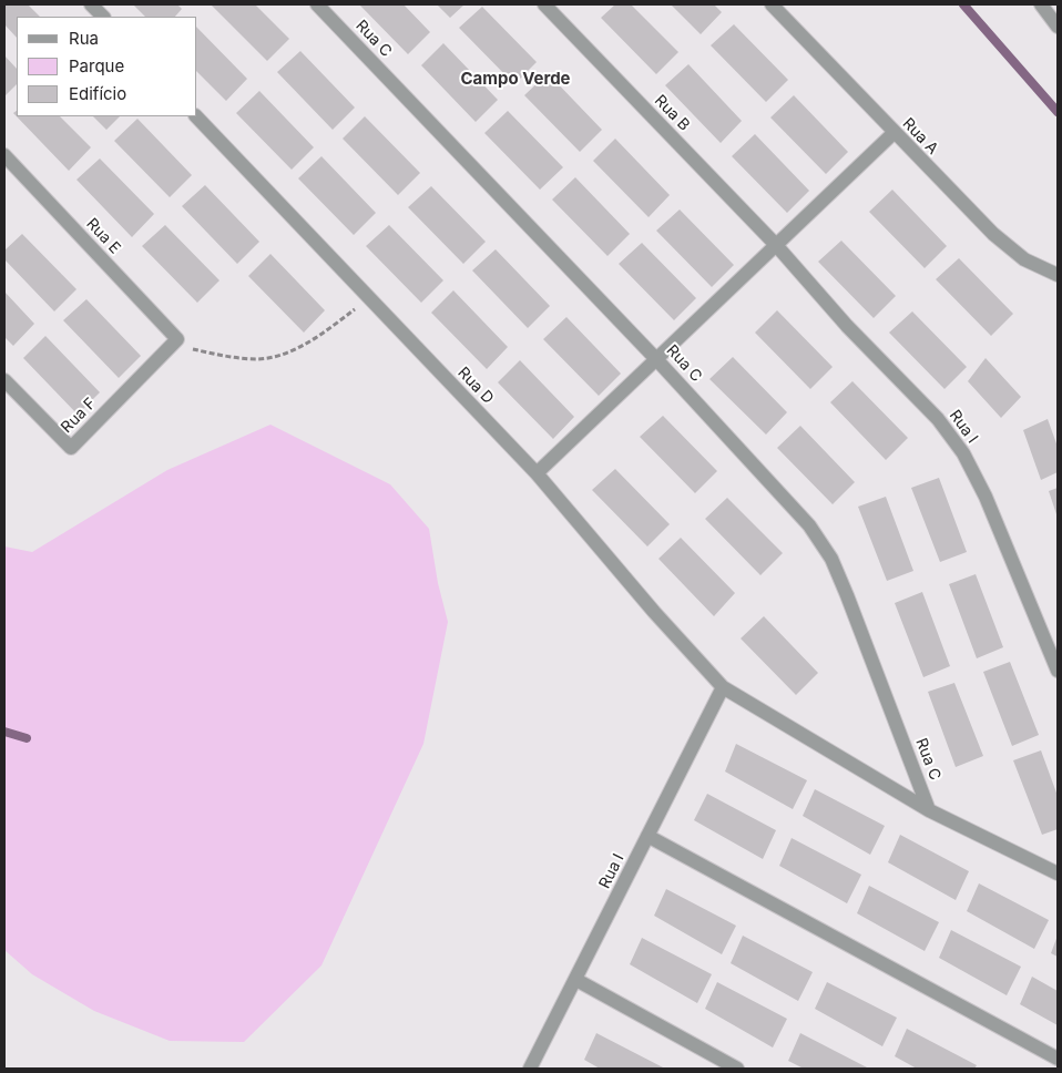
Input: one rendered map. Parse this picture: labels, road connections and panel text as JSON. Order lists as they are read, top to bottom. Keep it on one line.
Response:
{"streets":{"street":["Rua C","Rua B","Rua A","Rua E","Rua D","Rua F","Rua I"]},"crossings":[["Rua C","Rua D"],["Rua B","Rua I"],["Rua E","Rua F"],["Rua D","Rua I"]],"districts":["Campo Verde"],"legend":["Rua","Parque","Edifício"]}
